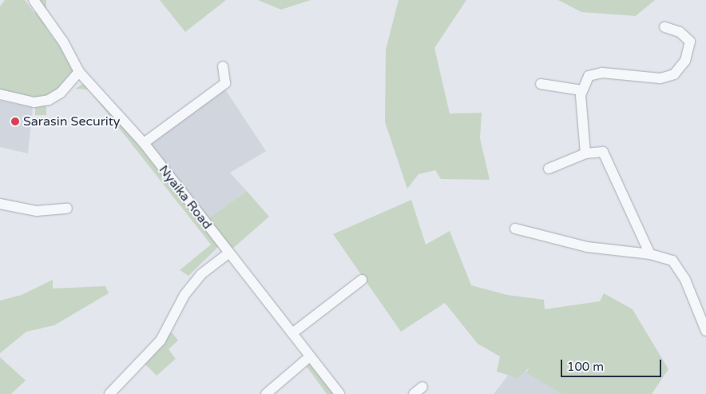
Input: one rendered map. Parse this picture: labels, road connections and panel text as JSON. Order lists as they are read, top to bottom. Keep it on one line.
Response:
{"streets":{"street":["Nyaika Road"]},"places":["Sarasin Security"],"scale_bar":"100 m"}
